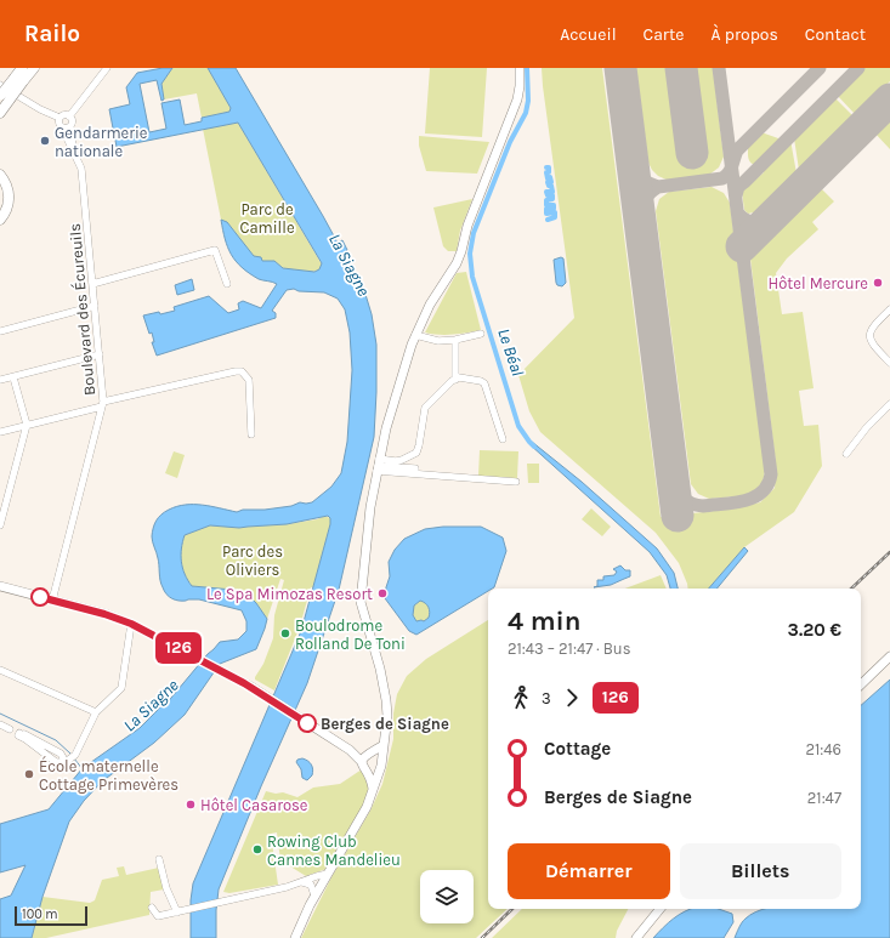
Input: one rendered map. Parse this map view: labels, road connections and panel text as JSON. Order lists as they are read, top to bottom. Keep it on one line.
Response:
{"streets":{"street":["Boulevard des Écureuils"]},"water":["La Siagne","Le Béal"],"parks":["Parc de Camille","Parc des Oliviers"],"places":["Gendarmerie nationale","Hôtel Mercure","Le Spa Mimozas Resort","Boulodrome Rolland De Toni","Berges de Siagne","École maternelle Cottage Primevères","Hôtel Casarose","Rowing Club Cannes Mandelieu"],"lines":["bus line 126"],"scale_bar":"100 m","page":{"header":"Railo","nav":["Accueil","Carte","À propos","Contact"],"on_map":"126","heading":["4 min","21:43 – 21:47 · Bus","3.20 €"],"legs":["3","126"],"list":[{"name":"Cottage","value":"21:46"},{"name":"Berges de Siagne","value":"21:47"}],"buttons":["Démarrer","Billets"],"scale":"100 m"}}
